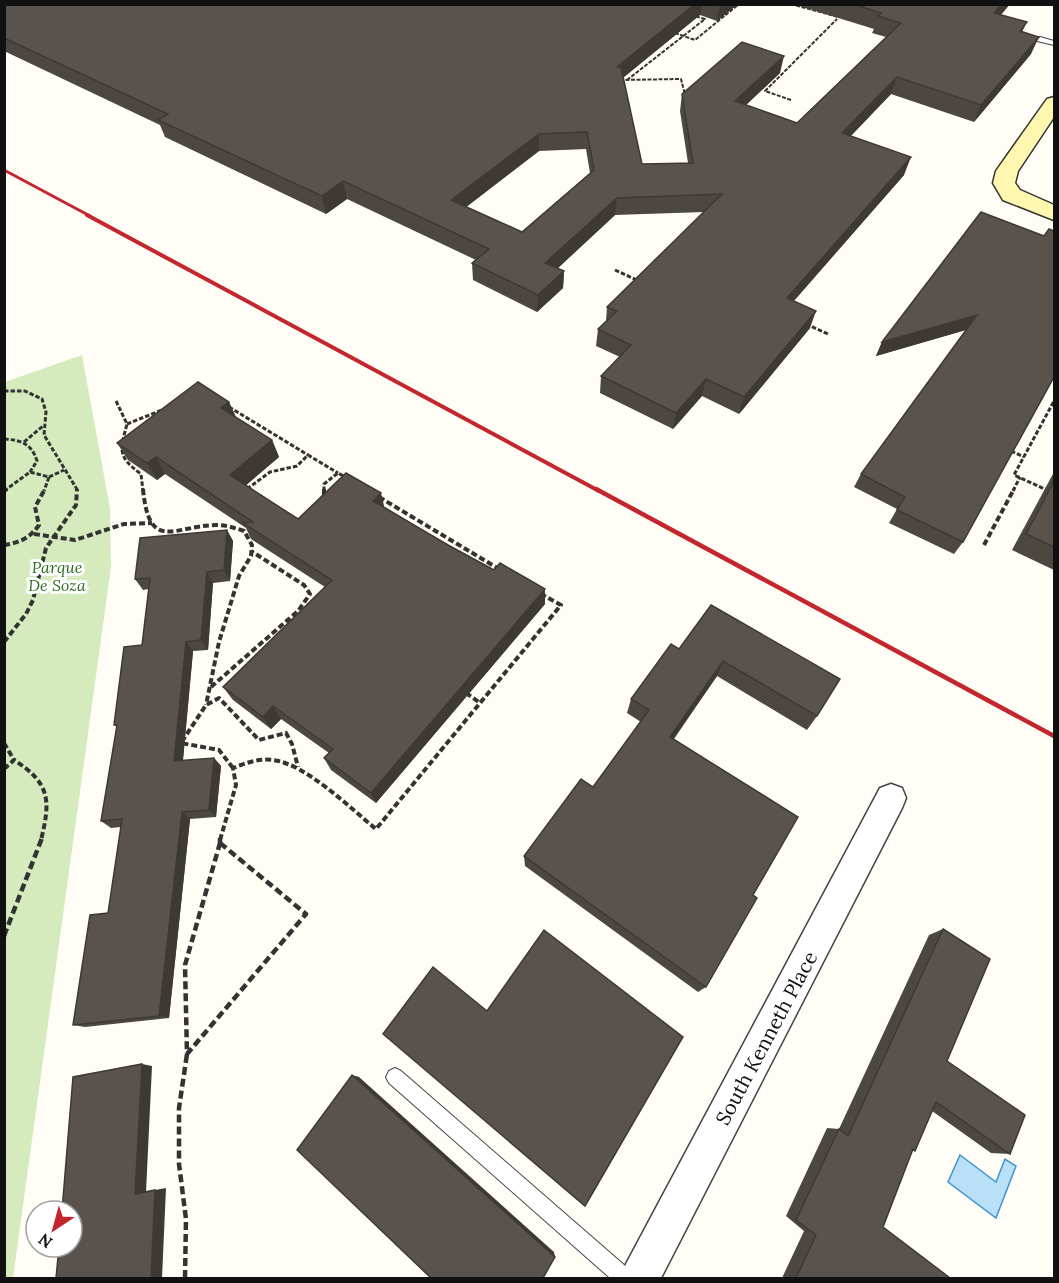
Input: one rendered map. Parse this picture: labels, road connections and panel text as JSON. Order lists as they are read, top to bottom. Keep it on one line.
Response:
{"streets":{"street":["South Kenneth Place"]},"parks":["Parque De Soza"],"north":"bottom left"}
